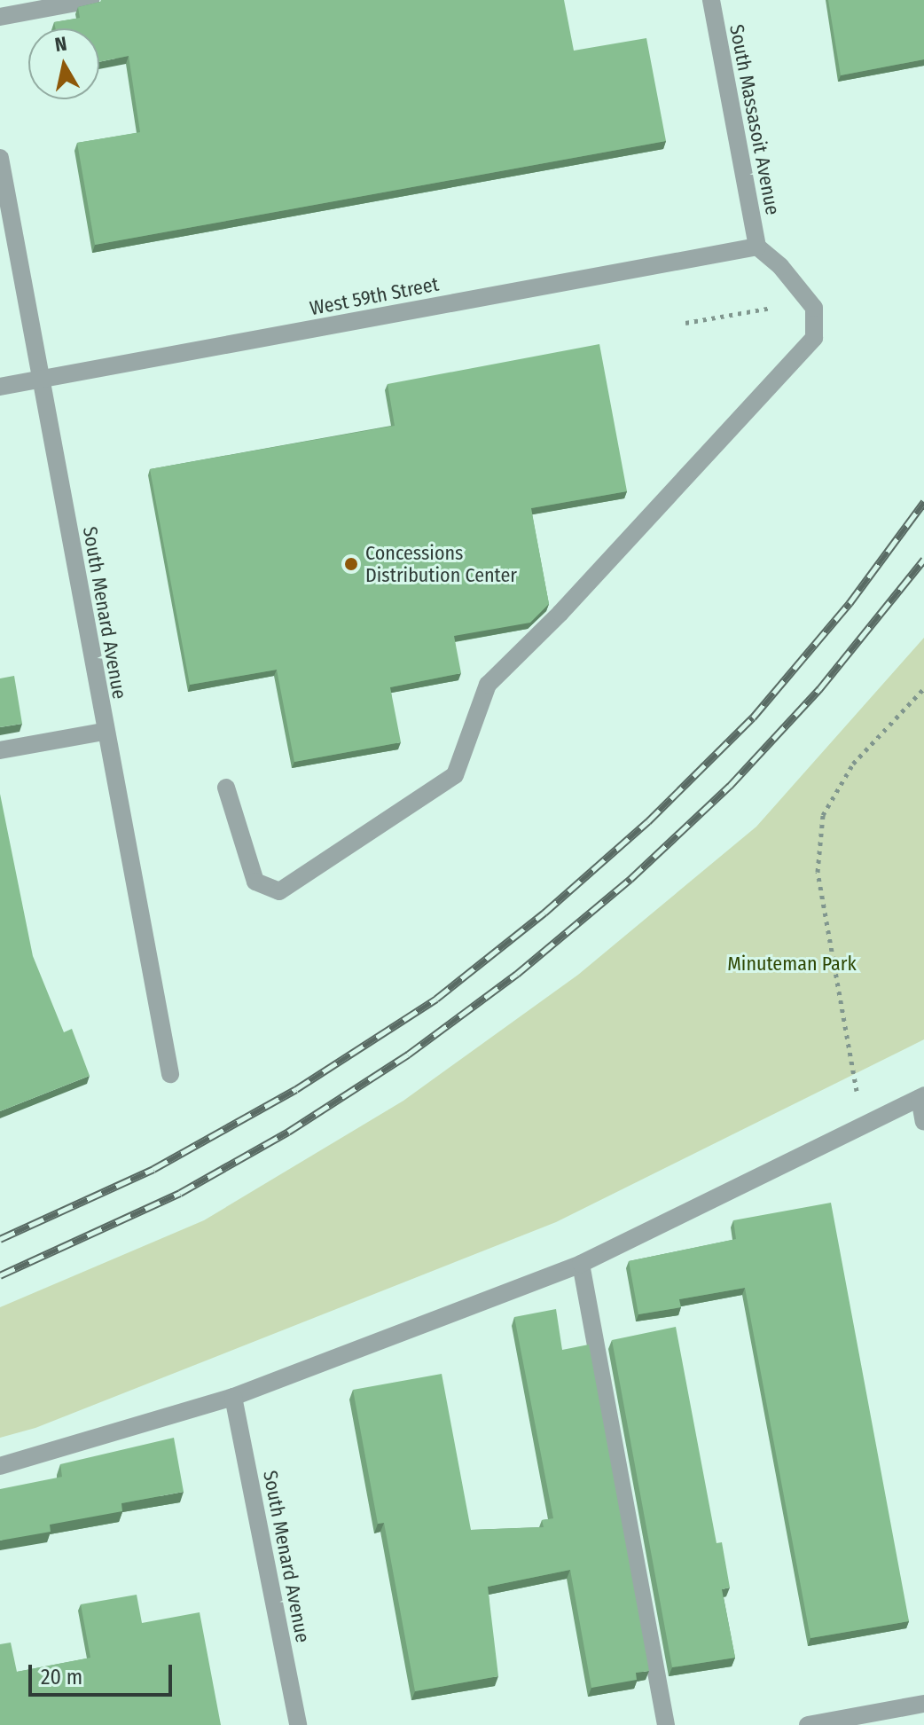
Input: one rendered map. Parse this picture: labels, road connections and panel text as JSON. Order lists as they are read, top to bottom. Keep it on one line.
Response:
{"streets":{"street":["South Massasoit Avenue","West 59th Street","South Menard Avenue"]},"crossings":[["South Massasoit Avenue","West 59th Street"],["West 59th Street","South Menard Avenue"]],"parks":["Minuteman Park"],"places":["Concessions Distribution Center"],"scale_bar":"20 m","north":"top"}
